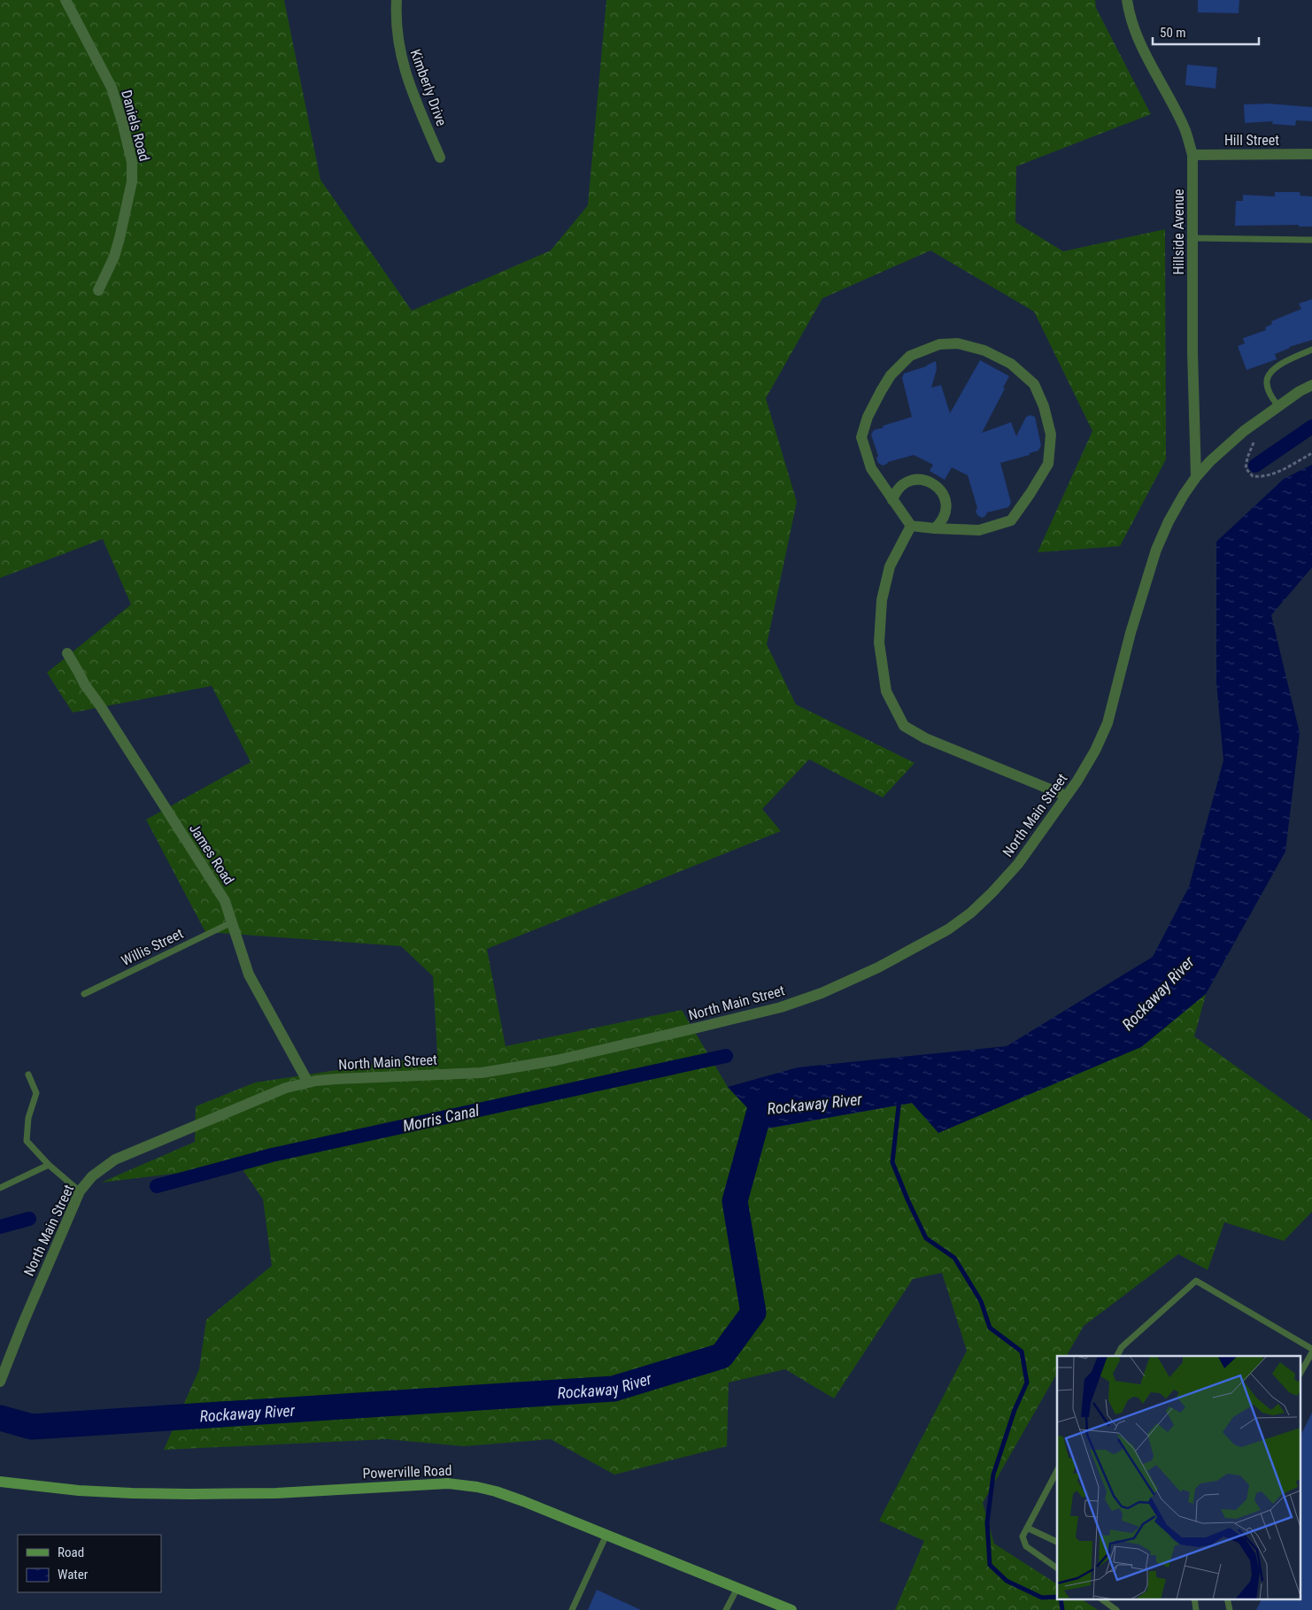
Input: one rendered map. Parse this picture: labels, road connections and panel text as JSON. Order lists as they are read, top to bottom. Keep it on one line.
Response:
{"streets":{"main road":["Powerville Road"],"street":["Kimberly Drive","Daniels Road","Hill Street","Hillside Avenue","North Main Street","James Road"],"lane":["Willis Street"]},"crossings":[["Hill Street","Hillside Avenue"],["Hillside Avenue","North Main Street"],["North Main Street","James Road"],["James Road","Willis Street"]],"water":["Rockaway River","Morris Canal"],"legend":["Road","Water"],"scale_bar":"50 m"}
